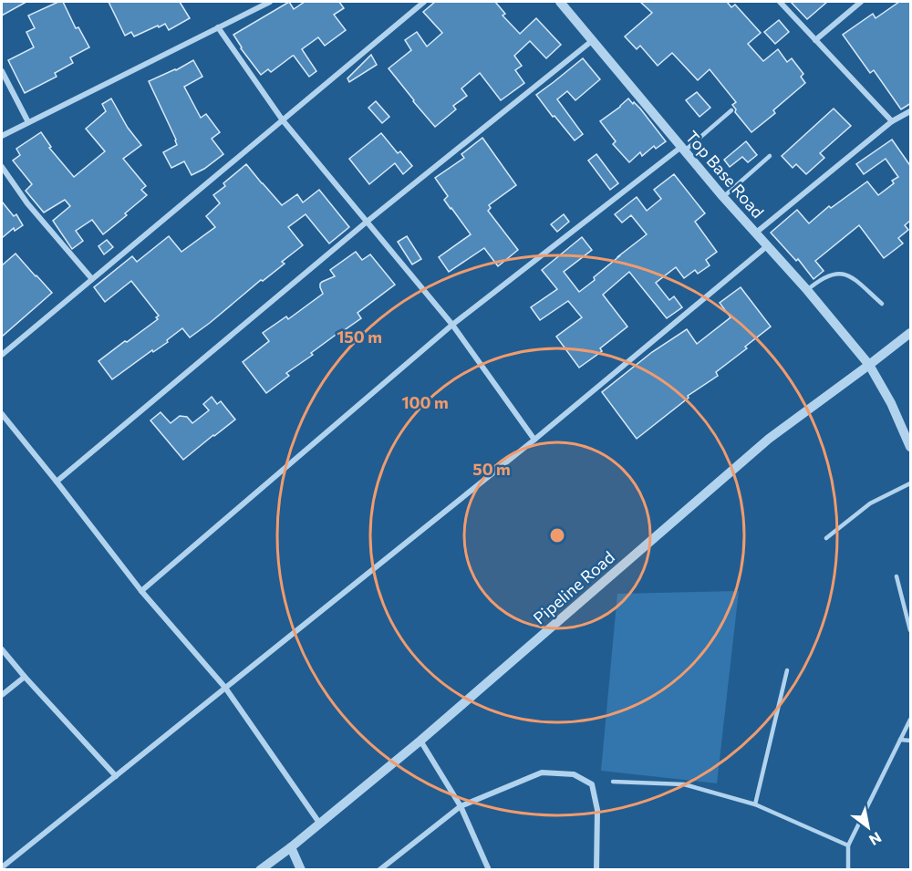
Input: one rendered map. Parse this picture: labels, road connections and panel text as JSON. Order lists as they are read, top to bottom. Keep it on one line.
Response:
{"streets":{"street":["Top Base Road","Pipeline Road"]},"crossings":[["Top Base Road","Pipeline Road"]],"north":"bottom right","rings":["150 m","100 m","50 m"]}
